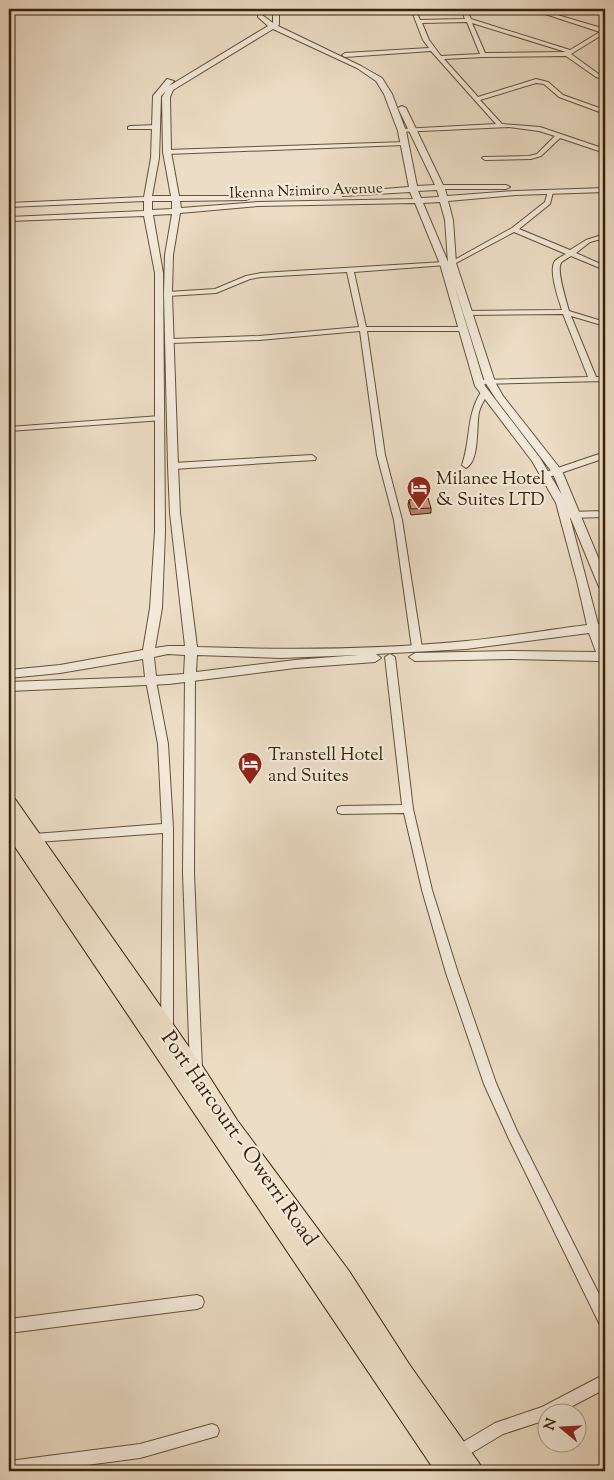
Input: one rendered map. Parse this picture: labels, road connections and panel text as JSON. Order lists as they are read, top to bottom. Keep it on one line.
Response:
{"streets":{"main road":["Port Harcourt - Owerri Road"],"street":["Ikenna Nzimiro Avenue"]},"places":{"hotel":["Milanee Hotel & Suites LTD","Transtell Hotel and Suites"]},"north":"left"}
